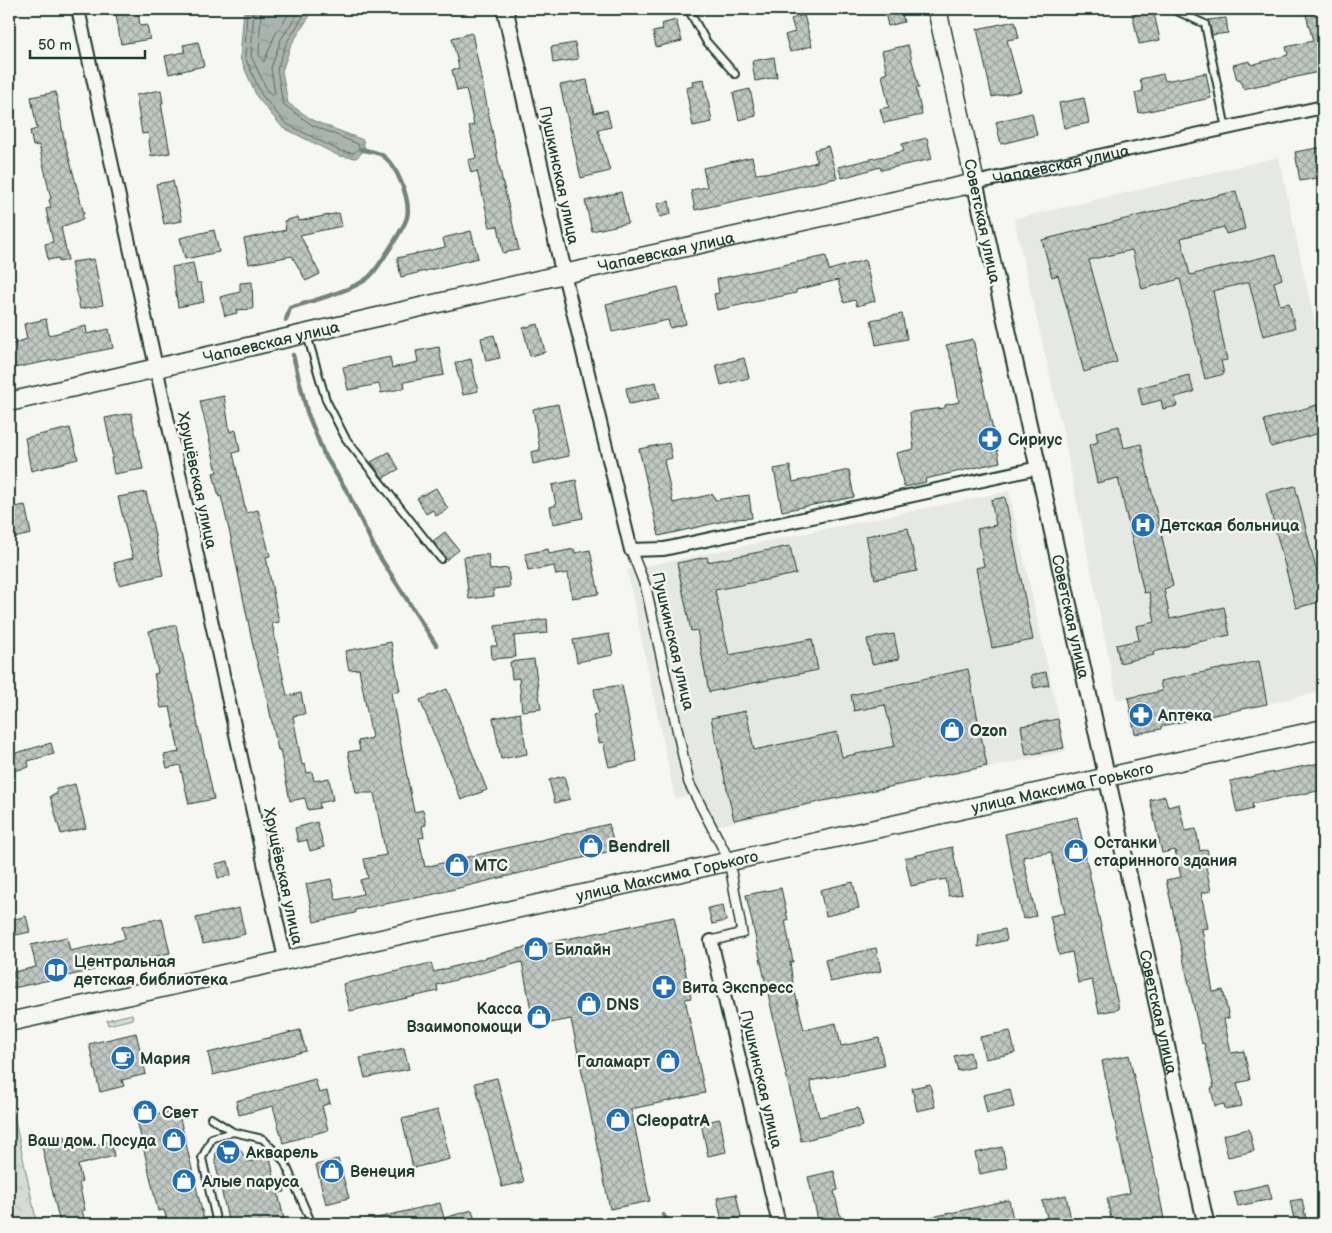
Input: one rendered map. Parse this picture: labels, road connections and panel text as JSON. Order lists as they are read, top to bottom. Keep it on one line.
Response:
{"streets":{"main road":["Чапаевская улица","Советская улица","улица Максима Горького"],"street":["Пушкинская улица","Хрущёвская улица"]},"crossings":[["Чапаевская улица","Пушкинская улица"],["Чапаевская улица","Советская улица"],["Чапаевская улица","Хрущёвская улица"],["Пушкинская улица","улица Максима Горького"],["Советская улица","улица Максима Горького"],["Хрущёвская улица","улица Максима Горького"]],"places":{"pharmacy":["Сириус","Аптека","Вита Экспресс"],"hospital":["Детская больница"],"shop":["Ozon","Bendrell","Останки старинного здания","МТС","Билайн","DNS","Касса Взаимопомощи","Галамарт","Свет","CleopatrA","Ваш дом. Посуда","Венеция","Алые паруса"],"library":["Центральная детская библиотека"],"cafe":["Мария"],"supermarket":["Акварель"]},"scale_bar":"50 m"}
